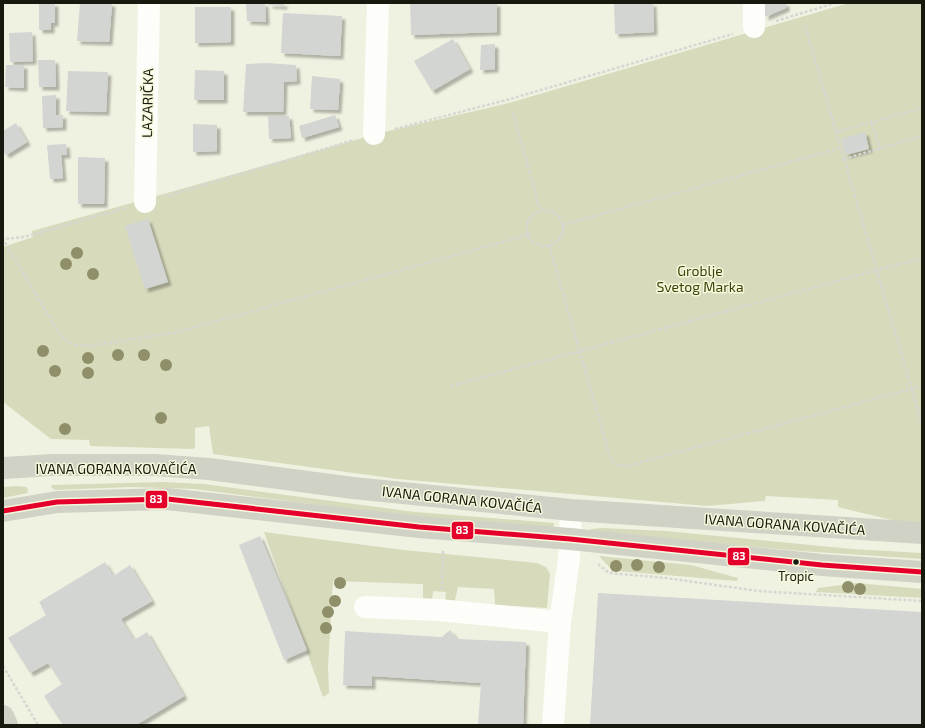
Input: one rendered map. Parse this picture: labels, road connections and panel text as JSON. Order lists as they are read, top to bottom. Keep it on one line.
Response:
{"streets":{"main road":["IVANA GORANA KOVAČIĆA"],"street":["LAZARIČKA"]},"parks":["Groblje Svetog Marka"],"places":["Tropic"],"lines":["transit line 83"]}
